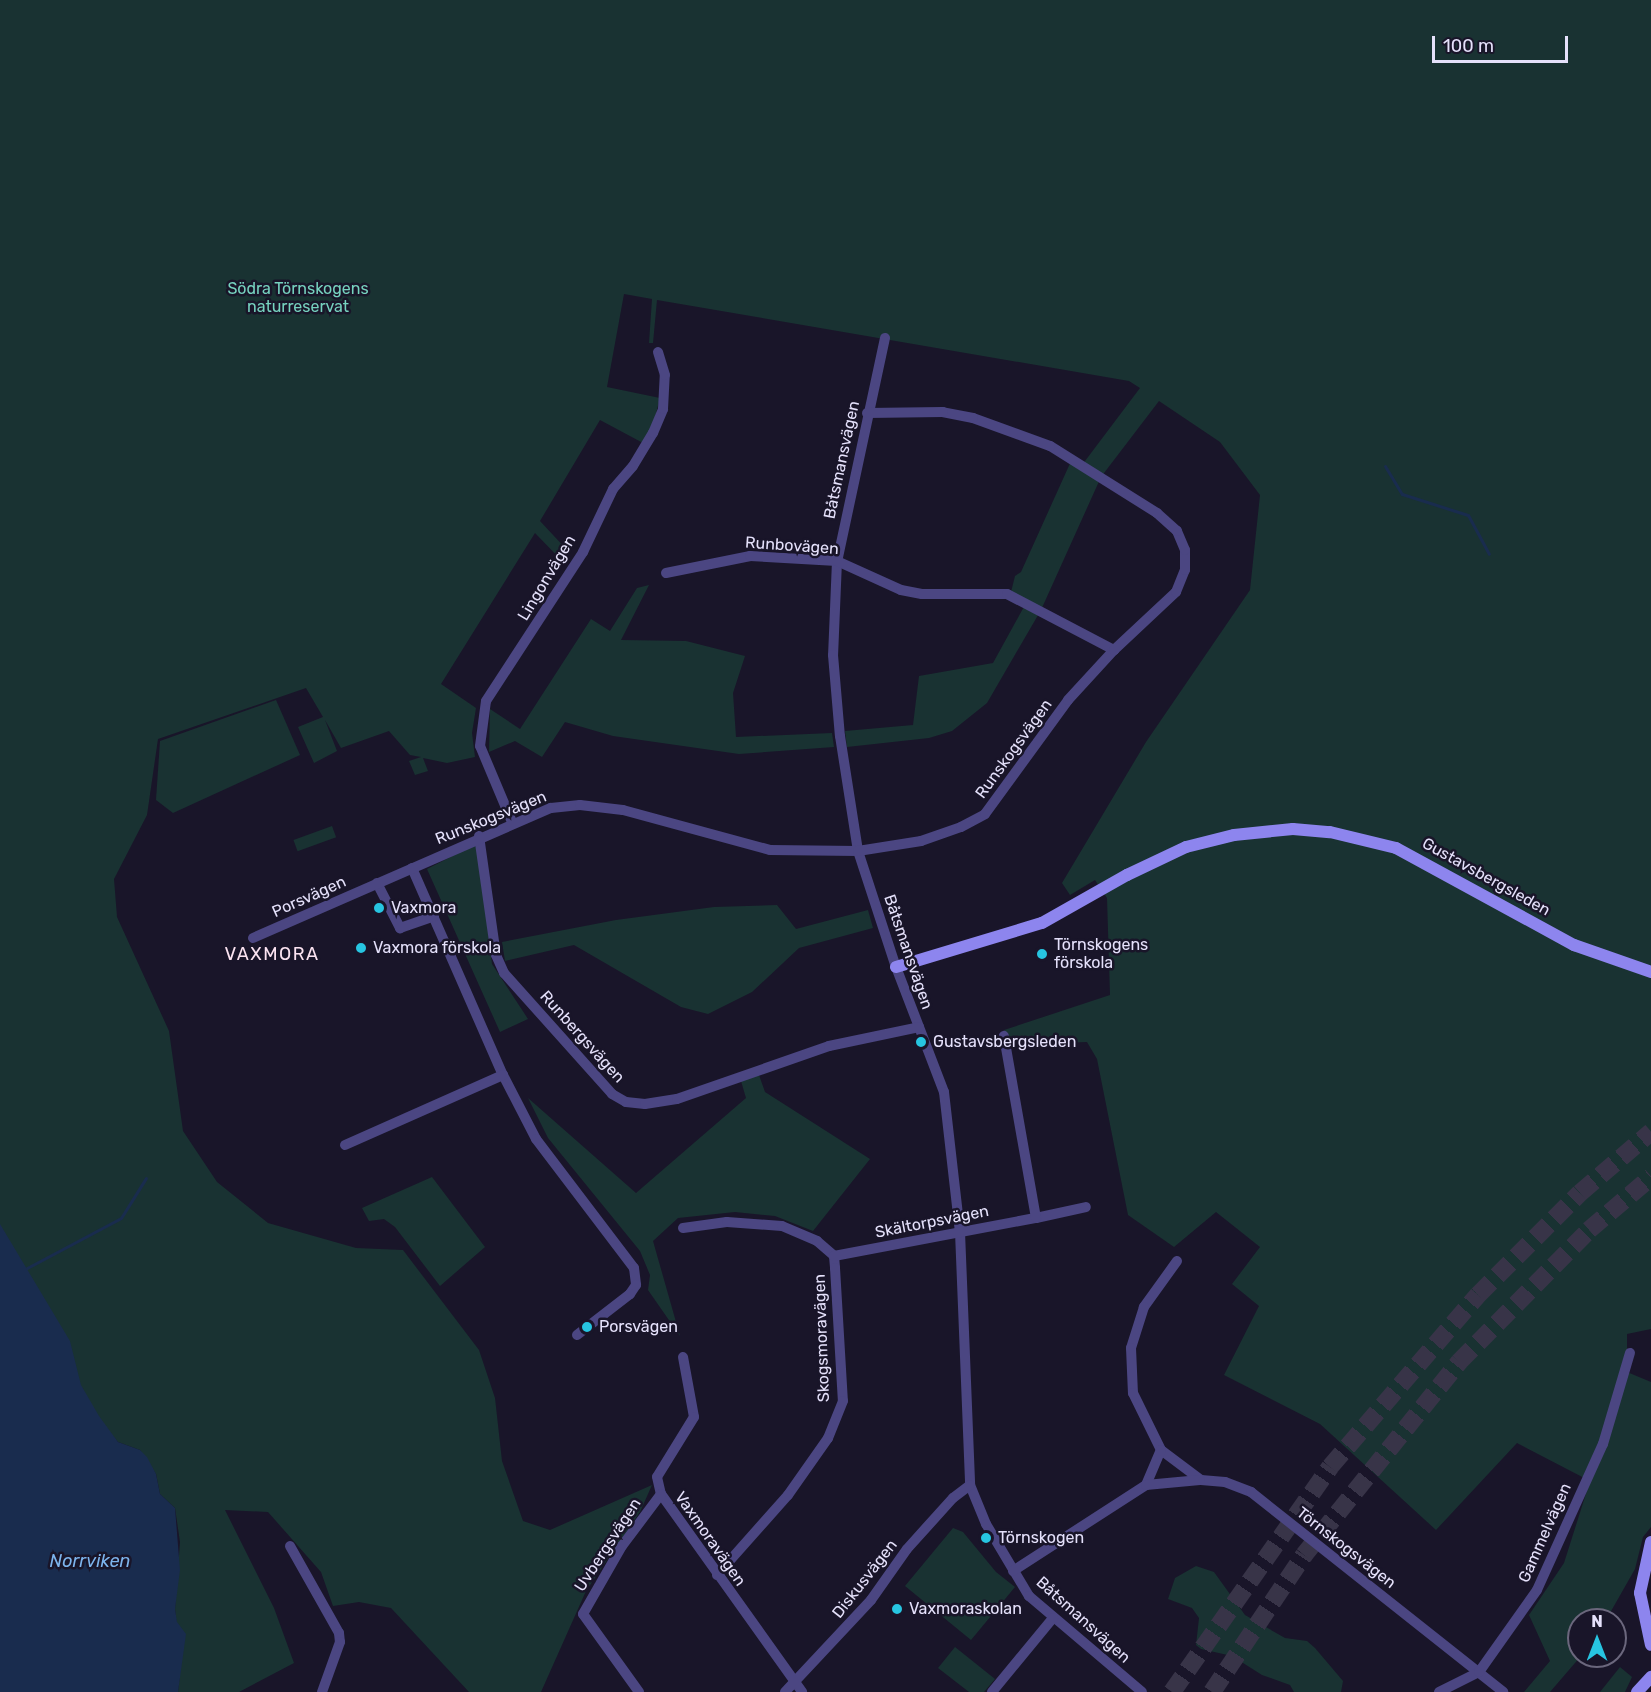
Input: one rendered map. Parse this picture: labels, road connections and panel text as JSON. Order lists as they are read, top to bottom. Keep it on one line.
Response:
{"streets":{"street":["Båtsmansvägen","Runbovägen","Lingonvägen","Runskogsvägen","Gustavsbergsleden","Porsvägen","Runbergsvägen","Skältorpsvägen","Skogsmoravägen","Gammelvägen","Vaxmoravägen","Uvbergsvägen","Törnskogsvägen","Diskusvägen"]},"crossings":[["Båtsmansvägen","Runbovägen"],["Båtsmansvägen","Runskogsvägen"],["Båtsmansvägen","Gustavsbergsleden"],["Båtsmansvägen","Runbergsvägen"],["Båtsmansvägen","Skältorpsvägen"],["Båtsmansvägen","Diskusvägen"],["Runbovägen","Runskogsvägen"],["Lingonvägen","Runskogsvägen"],["Runskogsvägen","Porsvägen"],["Runskogsvägen","Runbergsvägen"],["Skältorpsvägen","Skogsmoravägen"],["Skogsmoravägen","Vaxmoravägen"],["Gammelvägen","Törnskogsvägen"],["Vaxmoravägen","Uvbergsvägen"],["Vaxmoravägen","Diskusvägen"]],"districts":["VAXMORA"],"water":["Norrviken"],"parks":["Södra Törnskogens naturreservat"],"places":["Vaxmora","Vaxmora förskola","Törnskogens förskola","Gustavsbergsleden","Porsvägen","Törnskogen","Vaxmoraskolan"],"scale_bar":"100 m","north":"top"}
